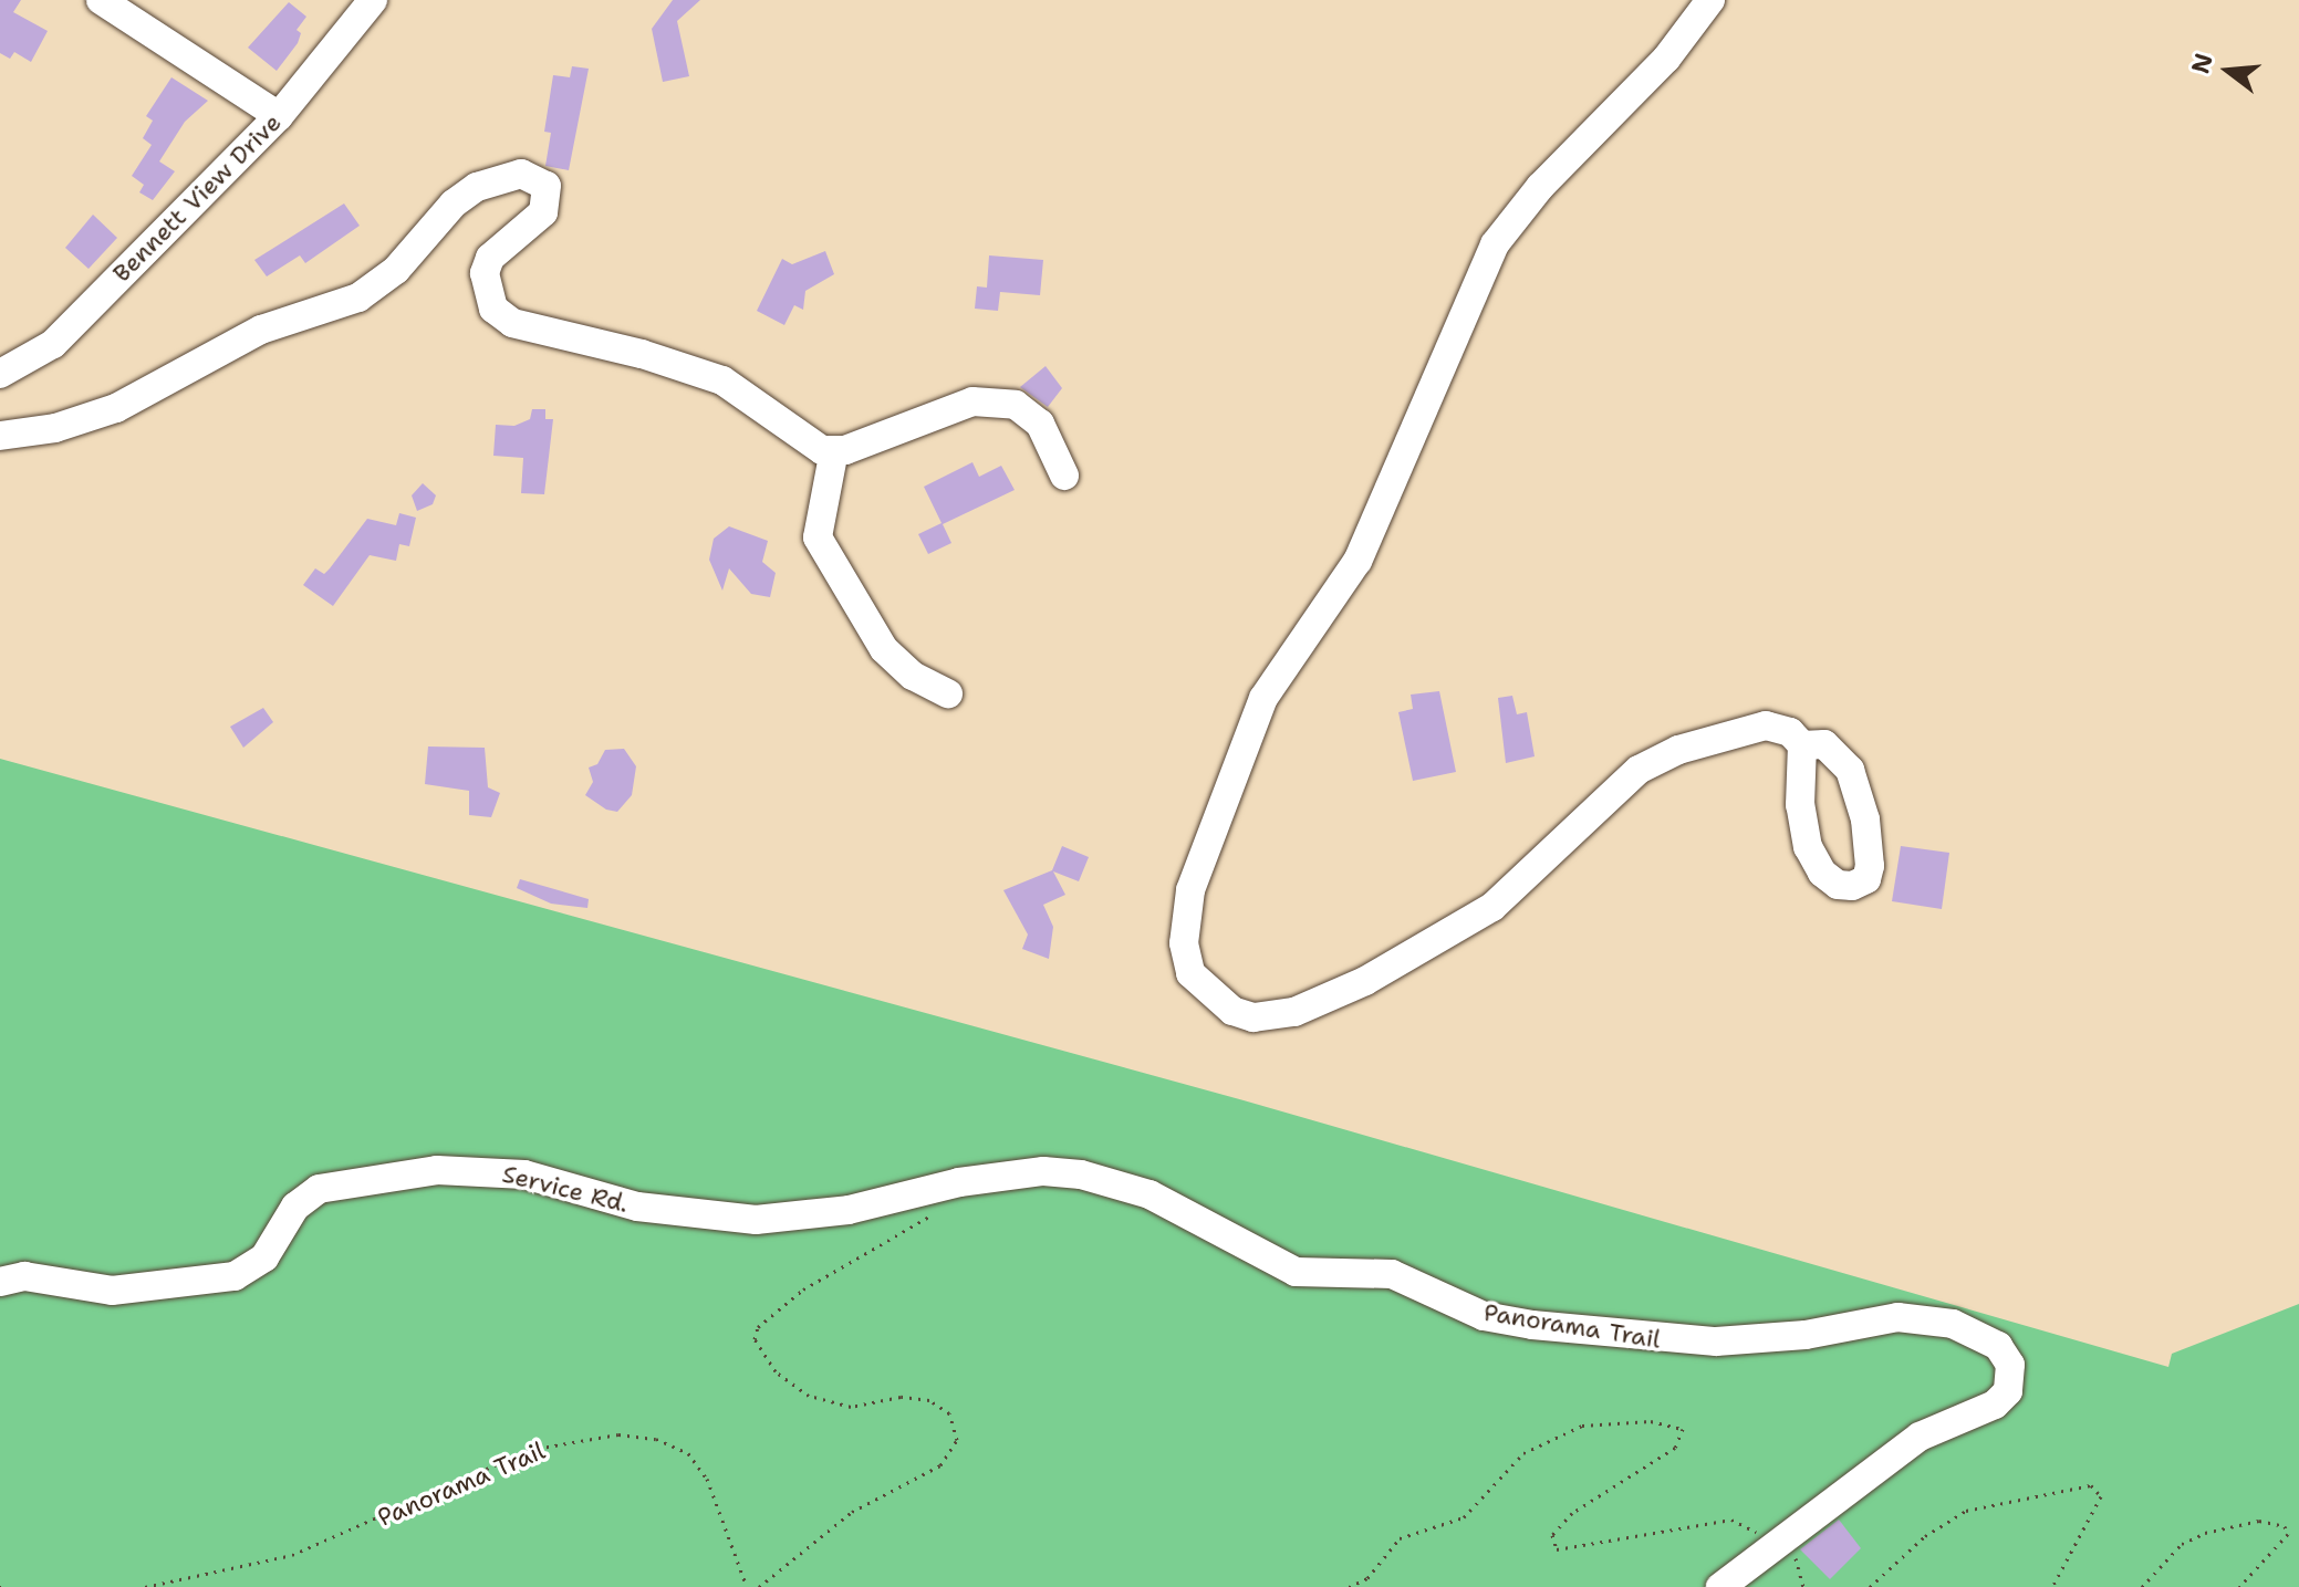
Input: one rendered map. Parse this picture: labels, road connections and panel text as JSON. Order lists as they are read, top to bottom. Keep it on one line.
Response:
{"streets":{"street":["Bennett View Drive","Service Rd.","Panorama Trail"]},"crossings":[["Service Rd.","Panorama Trail"]],"north":"left"}
